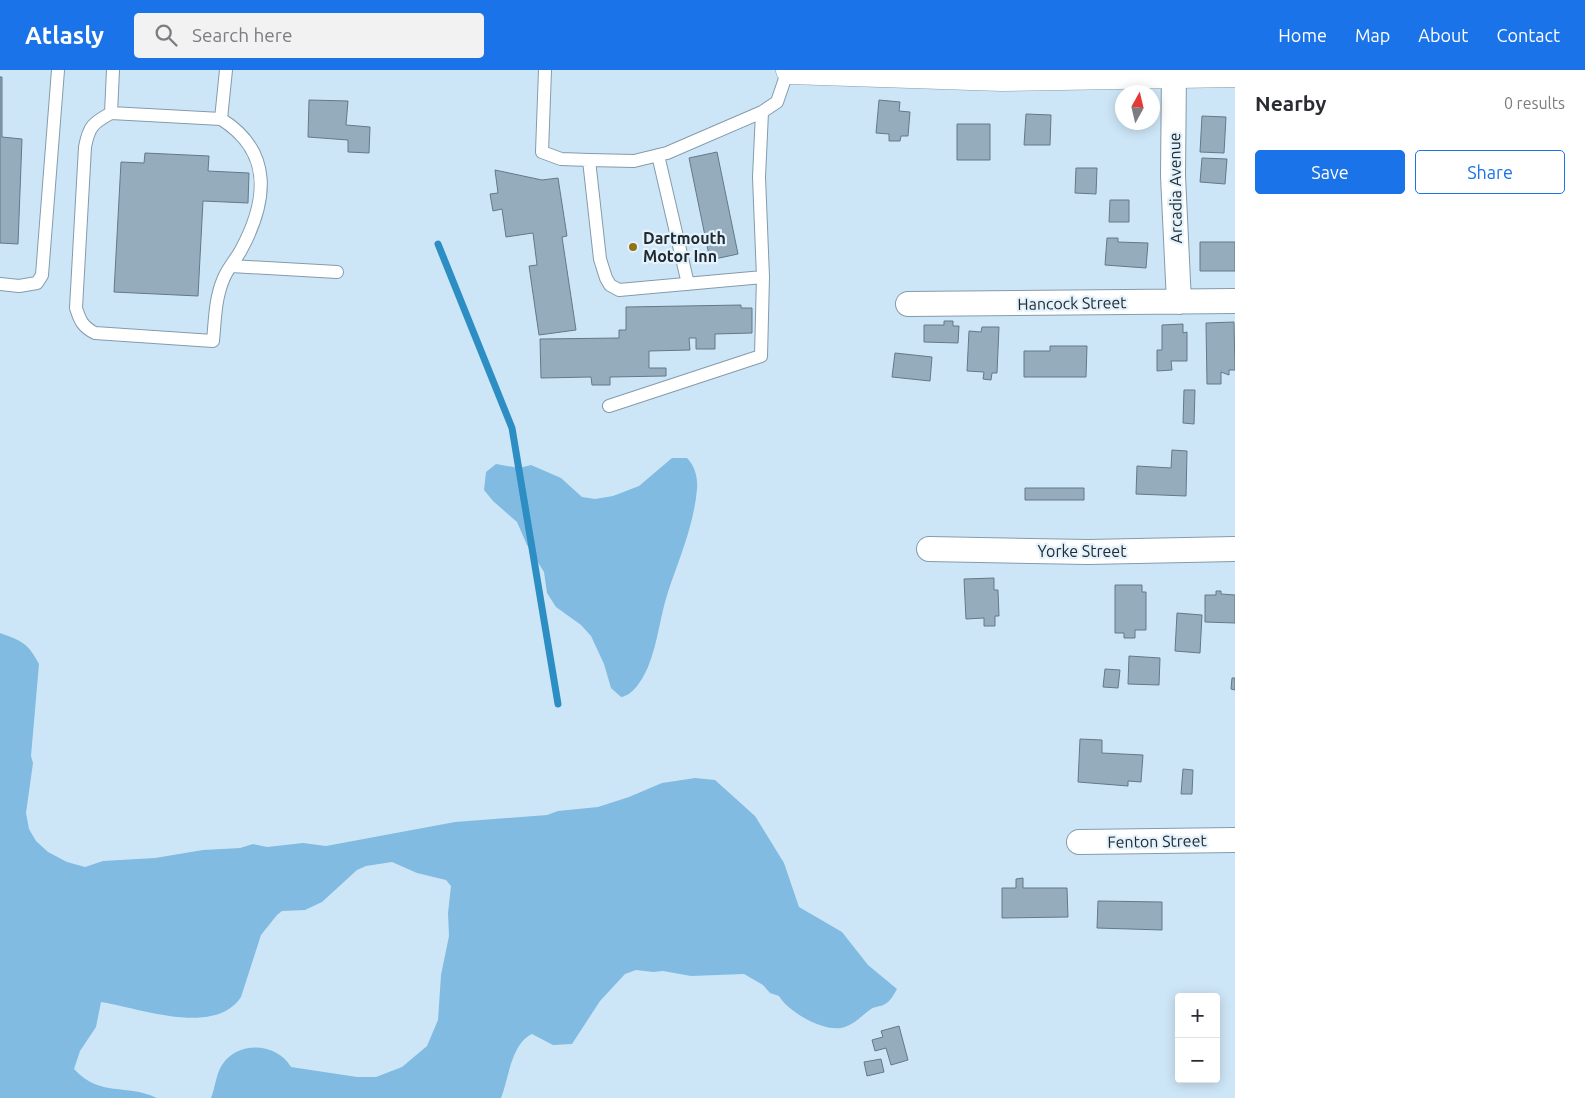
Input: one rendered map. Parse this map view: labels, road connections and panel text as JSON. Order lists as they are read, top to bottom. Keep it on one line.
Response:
{"streets":{"street":["Arcadia Avenue","Hancock Street","Yorke Street","Fenton Street"]},"crossings":[["Arcadia Avenue","Hancock Street"]],"places":["Dartmouth Motor Inn"],"north":"top","page":{"header":"Atlasly","search":"Search here","nav":["Home","Map","About","Contact"],"heading":["Nearby","0 results"],"buttons":["Save","Share"],"map_buttons":["+","−"]}}
